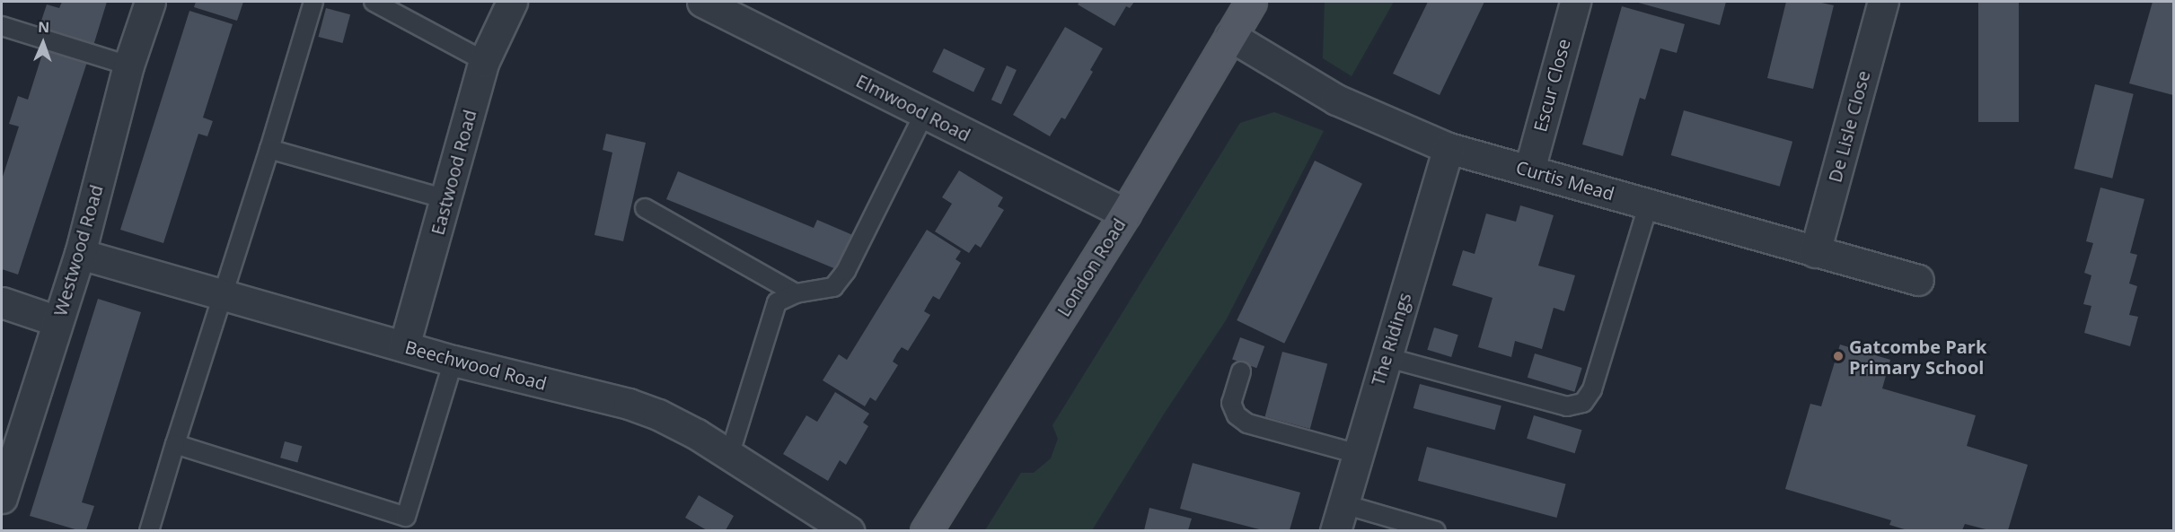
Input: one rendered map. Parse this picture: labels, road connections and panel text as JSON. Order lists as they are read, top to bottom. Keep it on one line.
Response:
{"streets":{"main road":["London Road"],"street":["Escur Close","Elmwood Road","De Lisle Close","Eastwood Road","Curtis Mead","Westwood Road","The Ridings","Beechwood Road"]},"crossings":[["Escur Close","Curtis Mead"],["Elmwood Road","London Road"],["De Lisle Close","Curtis Mead"],["Eastwood Road","Beechwood Road"],["Curtis Mead","London Road"],["Curtis Mead","The Ridings"],["Westwood Road","Beechwood Road"]],"places":["Gatcombe Park Primary School"],"north":"top"}
